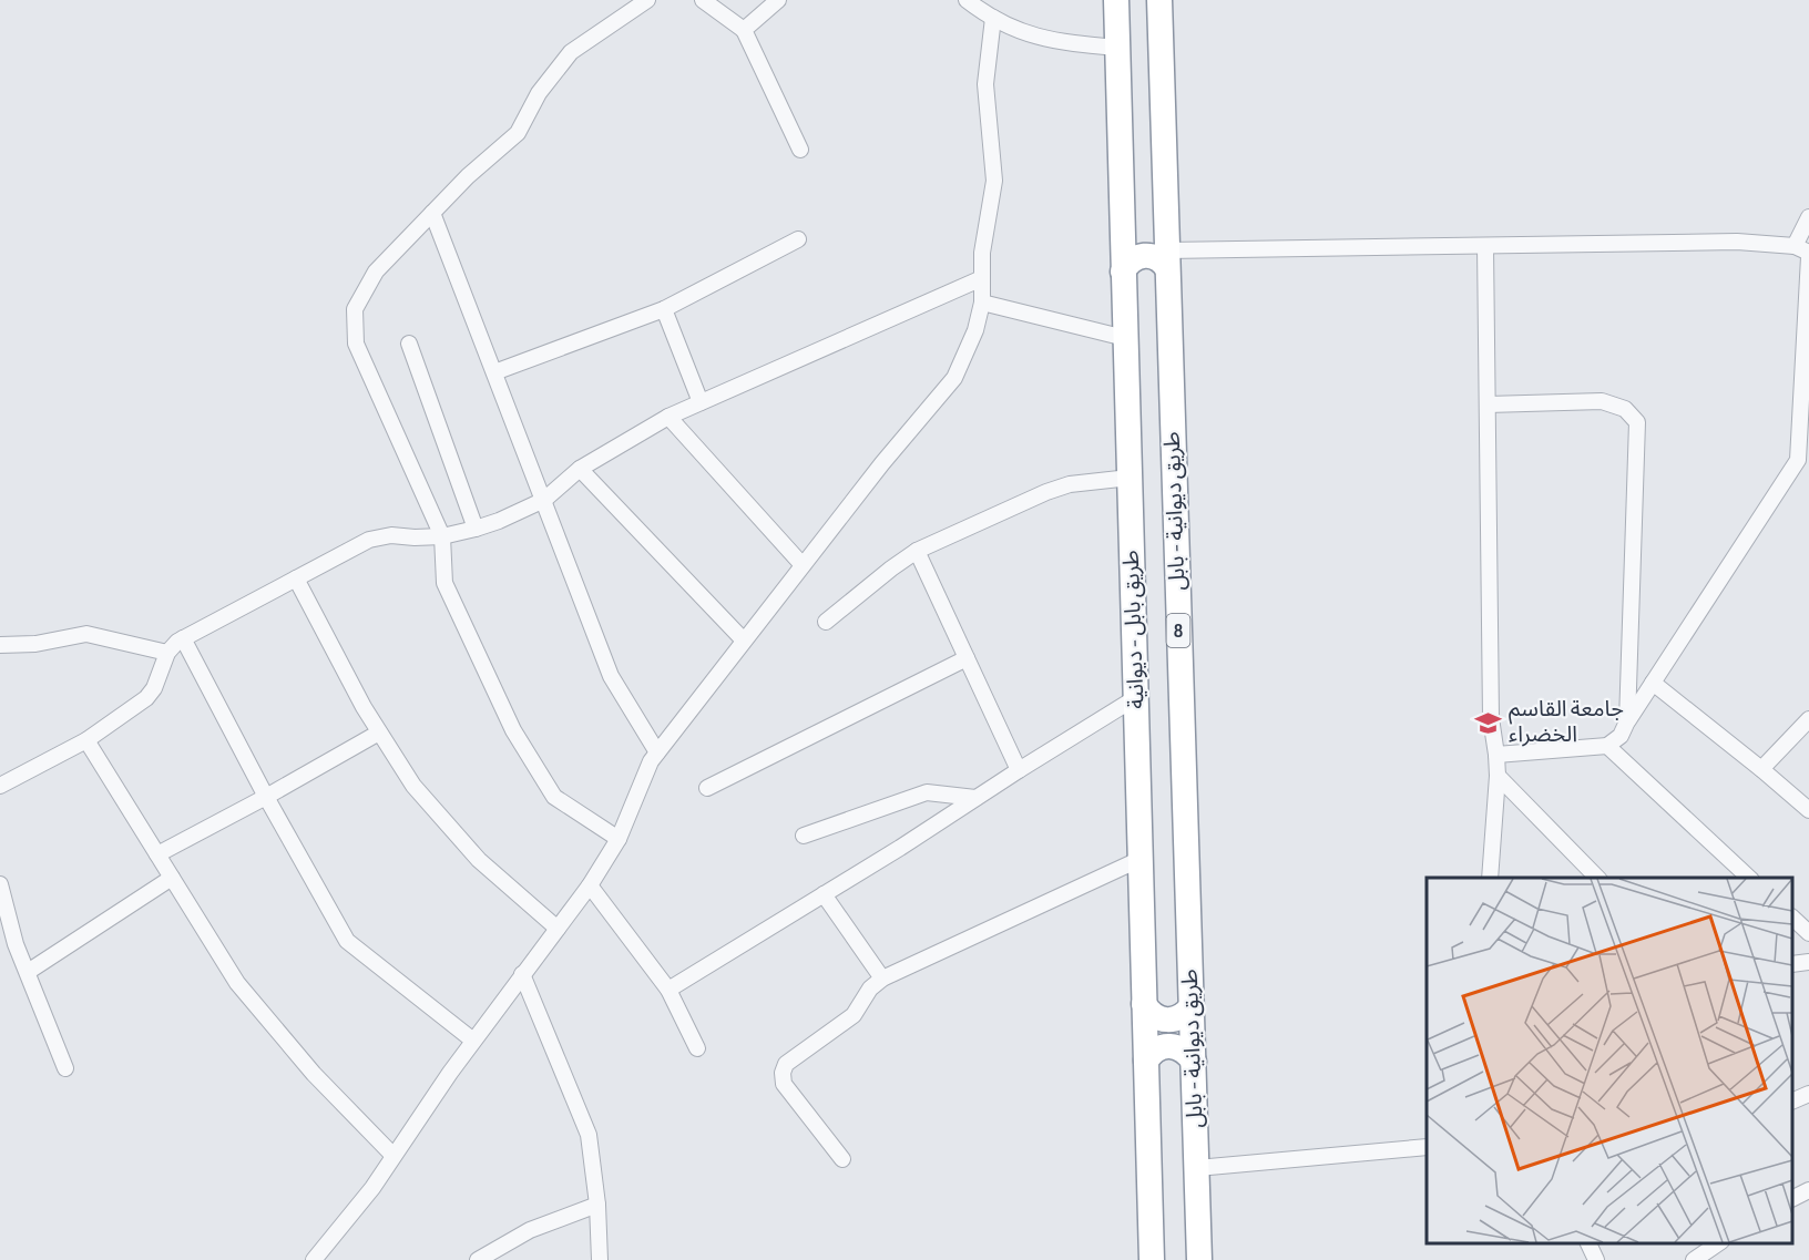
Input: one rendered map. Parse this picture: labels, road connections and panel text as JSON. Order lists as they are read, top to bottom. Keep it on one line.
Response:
{"streets":{"highway":["طريق ديوانية - بابل","طريق بابل - ديوانية","8"]},"places":{"school or university":["جامعة القاسم الخضراء"]}}
